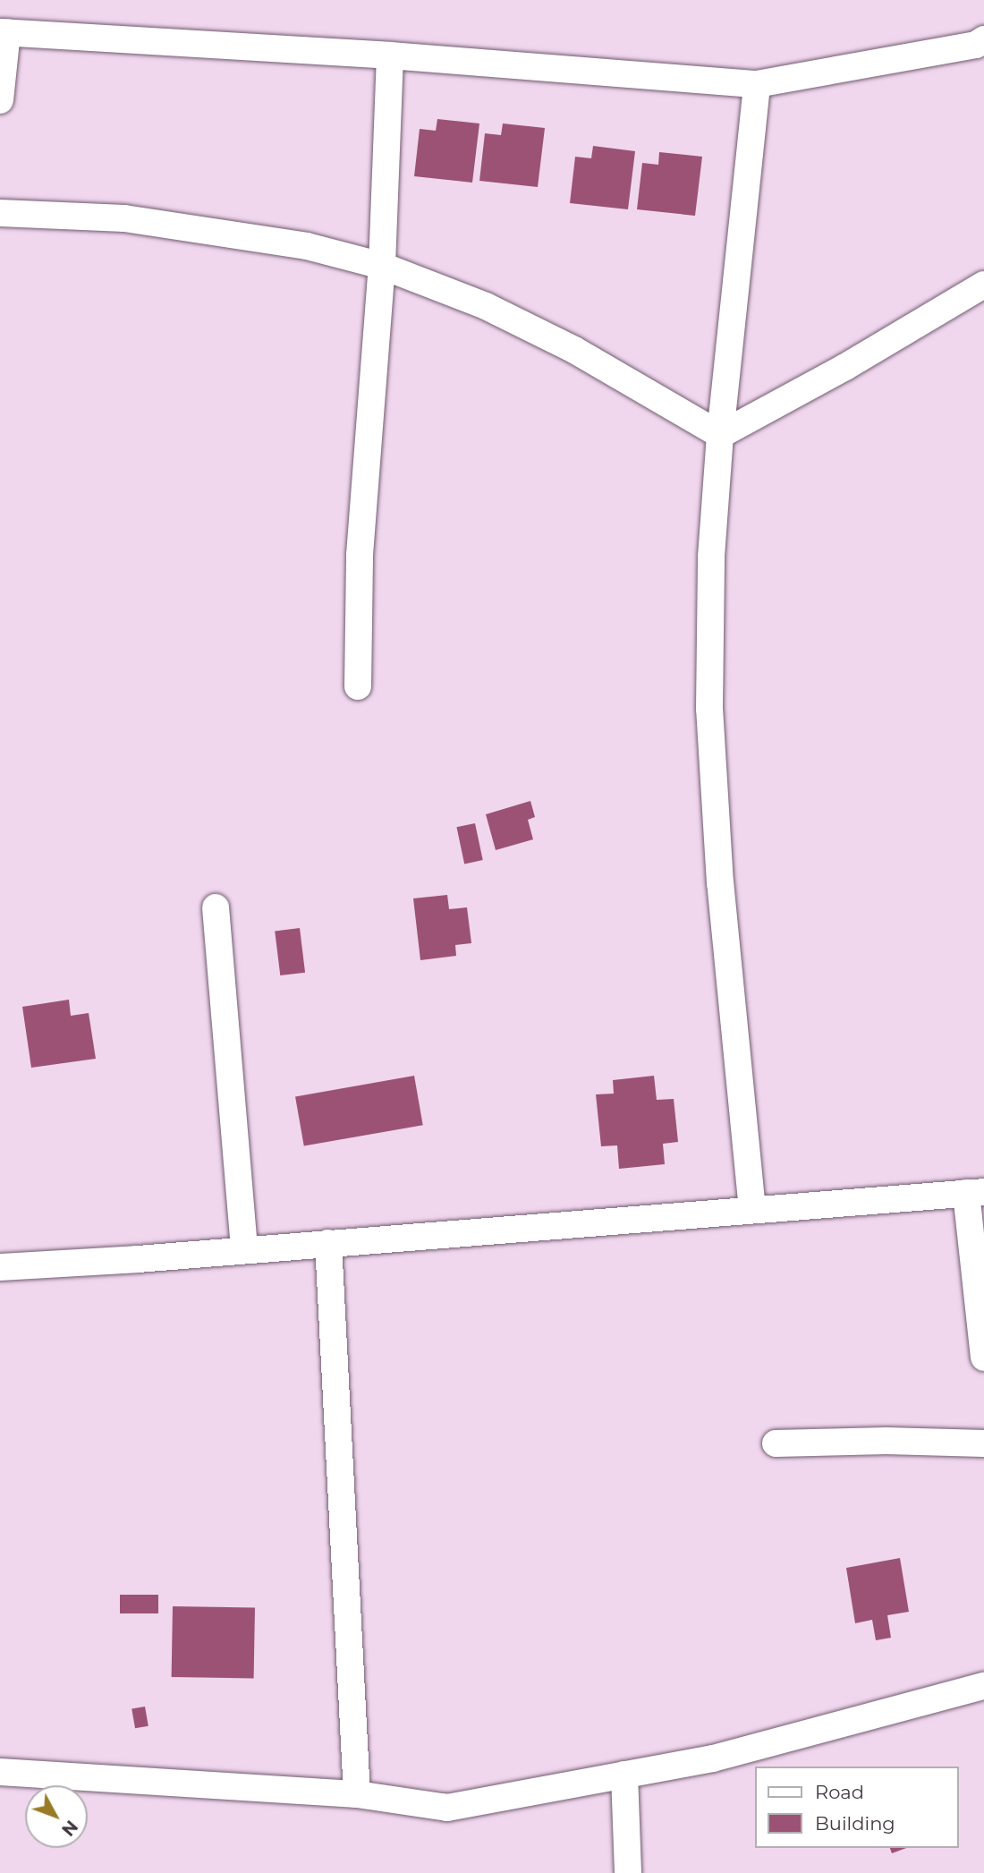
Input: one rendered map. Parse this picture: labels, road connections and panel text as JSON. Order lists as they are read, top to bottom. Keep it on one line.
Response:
{"legend":["Road","Building"],"north":"bottom right"}
